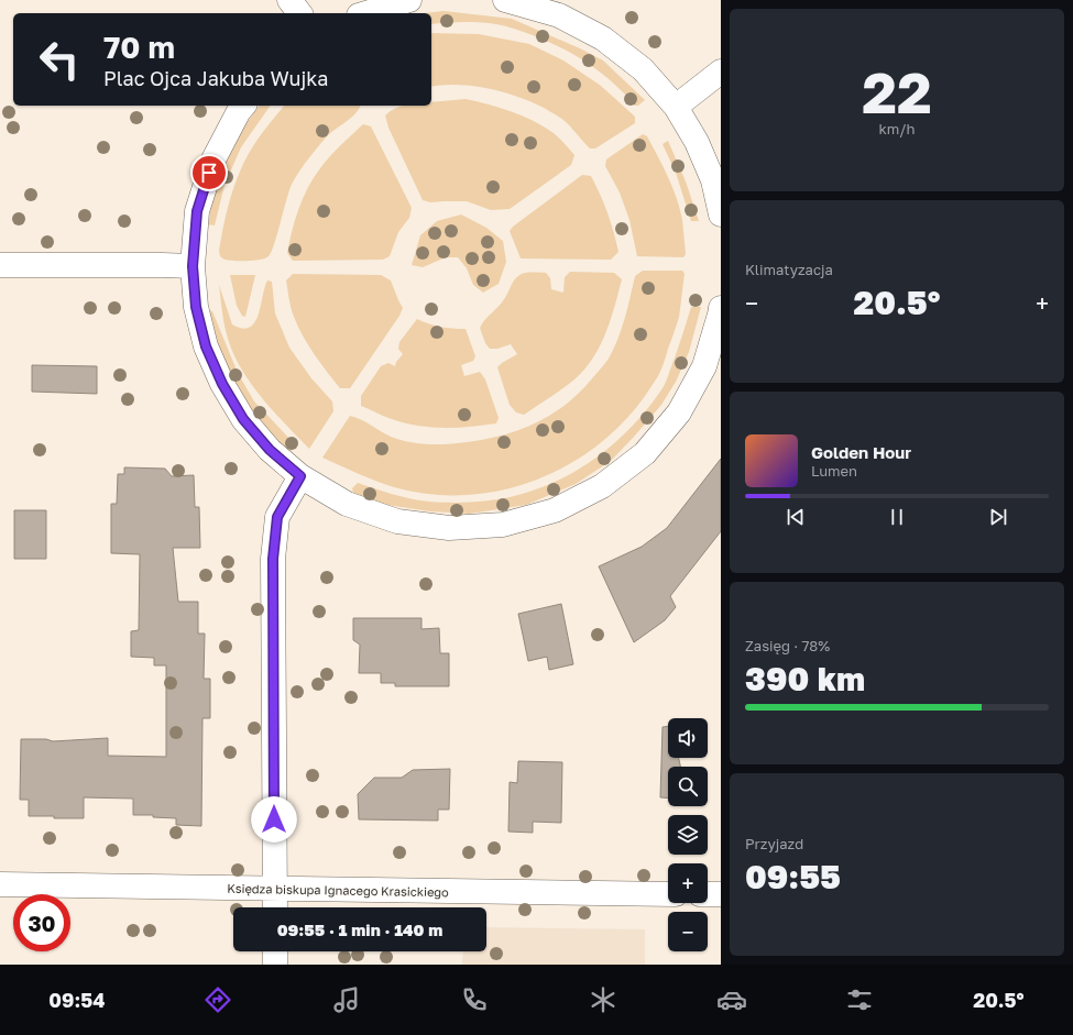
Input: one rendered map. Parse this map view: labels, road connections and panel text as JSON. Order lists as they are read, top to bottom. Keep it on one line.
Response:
{"streets":{"street":["Księdza biskupa Ignacego Krasickiego"]},"page":{"tile":[["22","km/h"],"Klimatyzacja",["Zasięg · 78%","390 km"],["Przyjazd","09:55"]],"turn":["70 m","Plac Ojca Jakuba Wujka"],"heat":["−","20.5°","+"],"song":["Golden Hour","Lumen"],"map_buttons":["+","−"],"limit":"30","trip":"09:55 · 1 min · 140 m","tabs":["09:54","20.5°"]}}
